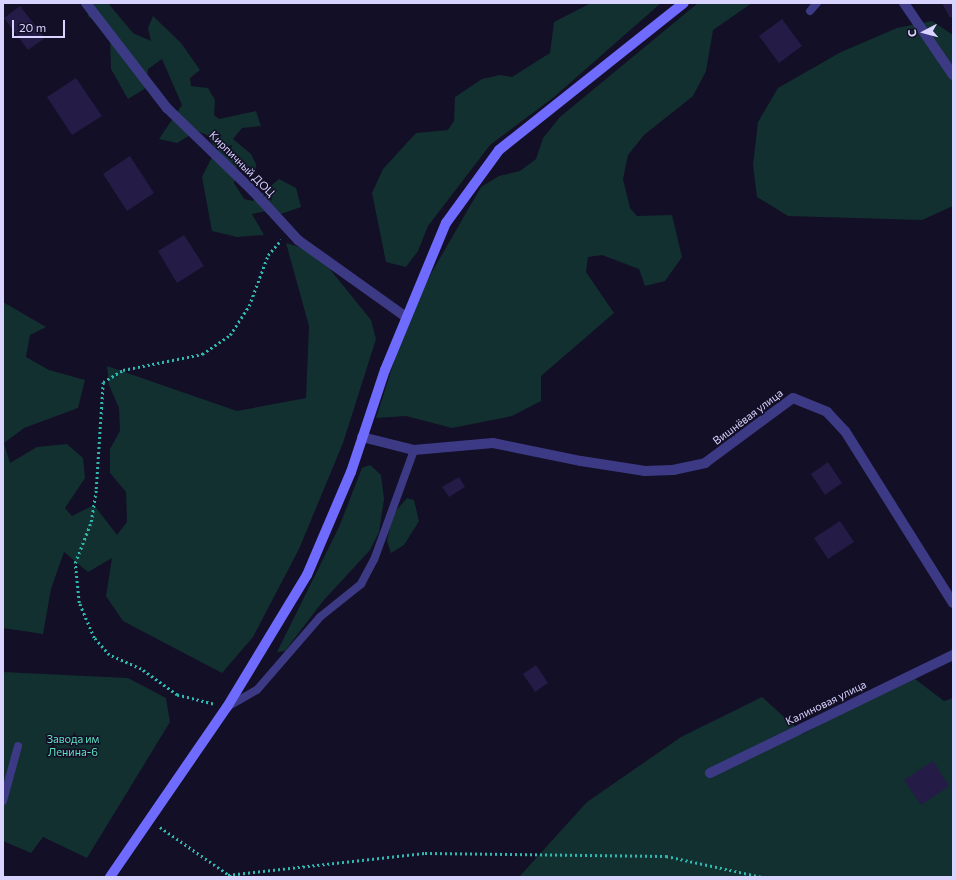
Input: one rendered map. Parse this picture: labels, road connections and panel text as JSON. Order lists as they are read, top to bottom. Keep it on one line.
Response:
{"streets":{"street":["Кирпичный ДОЦ","Вишнёвая улица","Калиновая улица"]},"parks":["Завода им Ленина-6"],"scale_bar":"20 m","north":"left"}
